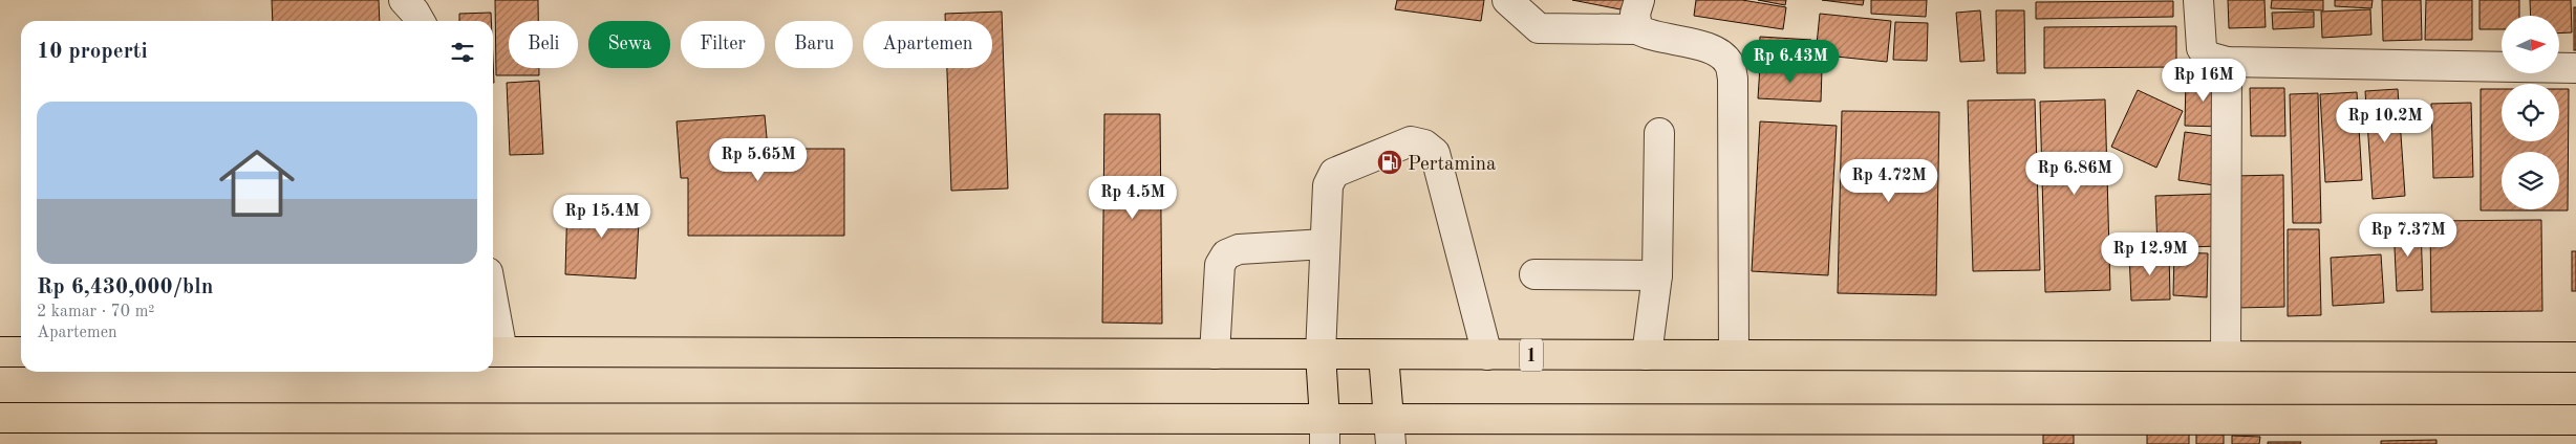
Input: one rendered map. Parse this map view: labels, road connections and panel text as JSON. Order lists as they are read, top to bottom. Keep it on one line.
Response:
{"streets":{"highway":["1"]},"places":{"fuel station":["Pertamina"]},"north":"right","page":{"chip":["Beli","Sewa","Filter","Baru","Apartemen"],"heading":"10 properti","price":["Rp 6.43M","Rp 16M","Rp 10.2M","Rp 5.65M","Rp 6.86M","Rp 4.72M","Rp 4.5M","Rp 15.4M","Rp 7.37M","Rp 12.9M"],"list":[{"name":"Rp 6,430,000/bln","note":"2 kamar · 70 m² · Apartemen"}]}}
